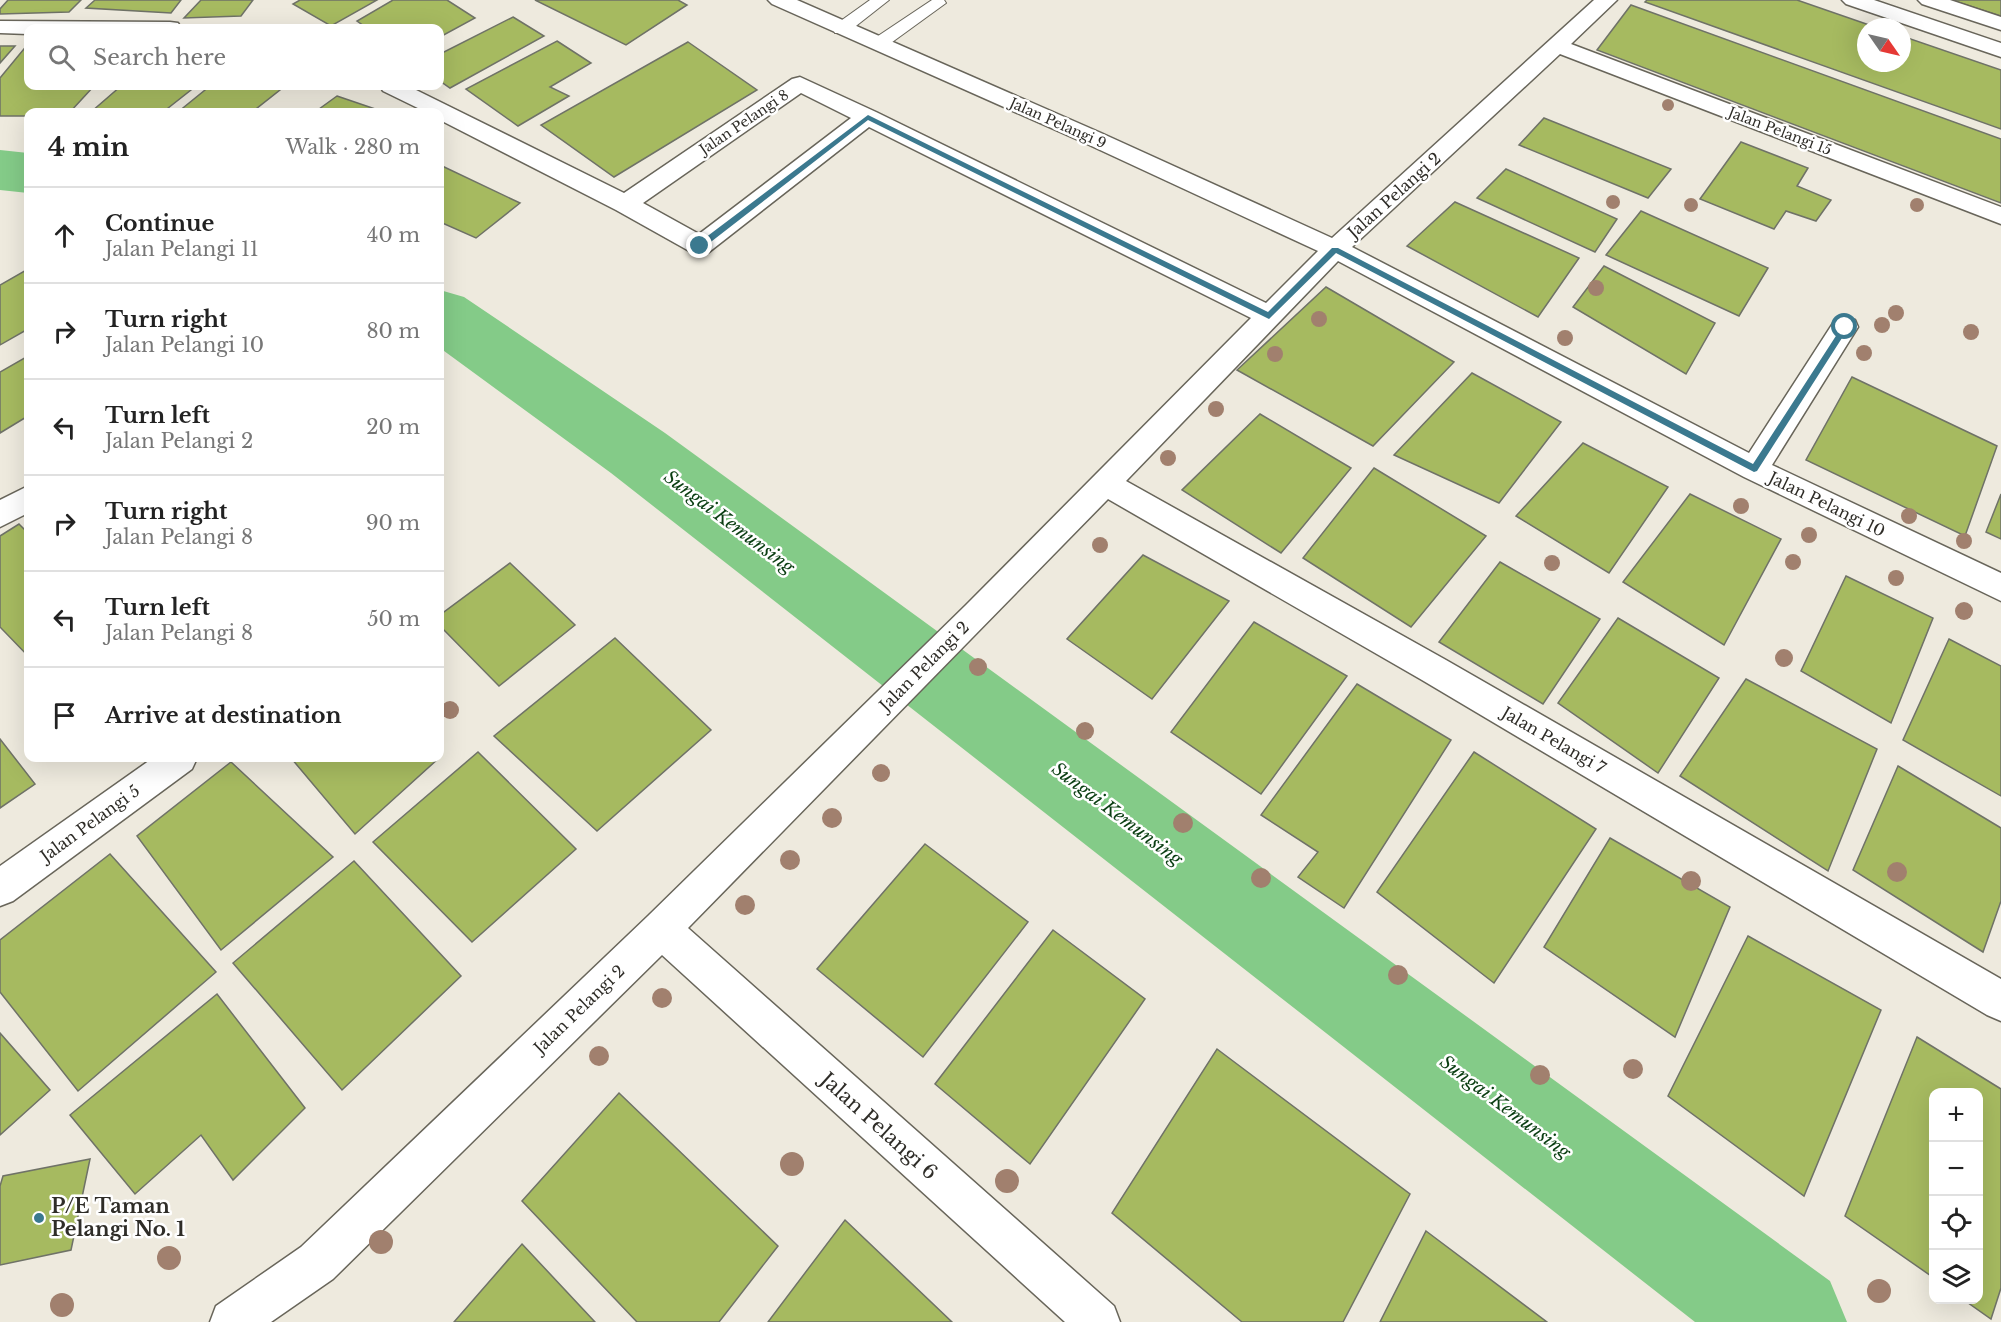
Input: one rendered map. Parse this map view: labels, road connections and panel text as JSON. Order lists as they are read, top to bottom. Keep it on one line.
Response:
{"streets":{"street":["Jalan Pelangi 8","Jalan Pelangi 9","Jalan Pelangi 15","Jalan Pelangi 2","Jalan Pelangi 10","Jalan Pelangi 7","Jalan Pelangi 5","Jalan Pelangi 6"]},"crossings":[["Jalan Pelangi 8","Jalan Pelangi 2"],["Jalan Pelangi 9","Jalan Pelangi 2"],["Jalan Pelangi 9","Jalan Pelangi 10"],["Jalan Pelangi 15","Jalan Pelangi 2"],["Jalan Pelangi 2","Jalan Pelangi 10"],["Jalan Pelangi 2","Jalan Pelangi 7"],["Jalan Pelangi 2","Jalan Pelangi 6"]],"water":["Sungai Kemunsing"],"places":["P/E Taman Pelangi No. 1"],"north":"bottom right","page":{"search":"Search here","heading":["4 min","Walk · 280 m"],"list":[["Continue","Jalan Pelangi 11","40 m"],["Turn right","Jalan Pelangi 10","80 m"],["Turn left","Jalan Pelangi 2","20 m"],["Turn right","Jalan Pelangi 8","90 m"],["Turn left","Jalan Pelangi 8","50 m"],"Arrive at destination"],"map_buttons":["+","−"]}}
